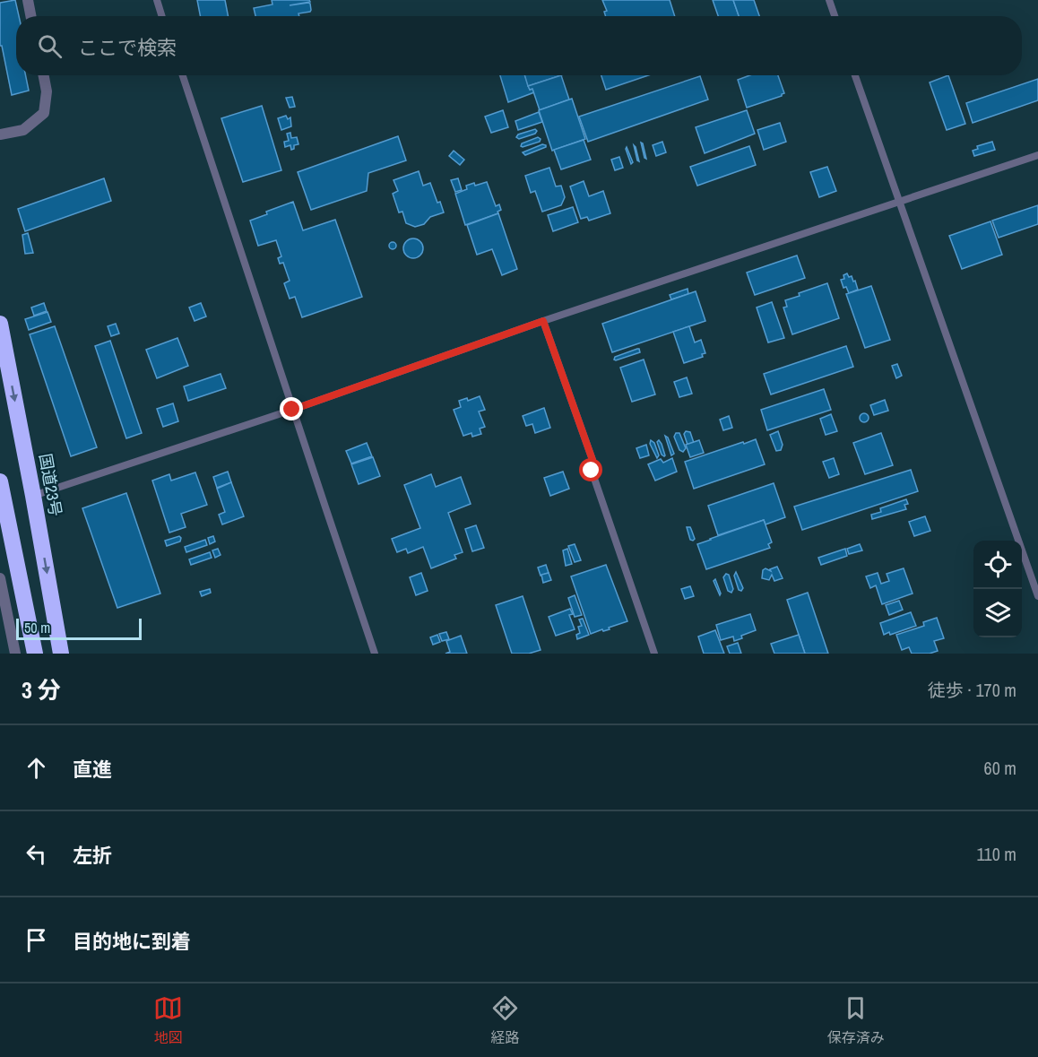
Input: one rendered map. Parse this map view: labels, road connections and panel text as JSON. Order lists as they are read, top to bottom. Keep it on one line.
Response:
{"streets":{"highway":["国道23号"]},"scale_bar":"50 m","page":{"search":"ここで検索","scale":"50 m","heading":["3 分","徒歩 · 170 m"],"list":[["直進","60 m"],["左折","110 m"],"目的地に到着"],"nav":["地図","経路","保存済み"]}}
